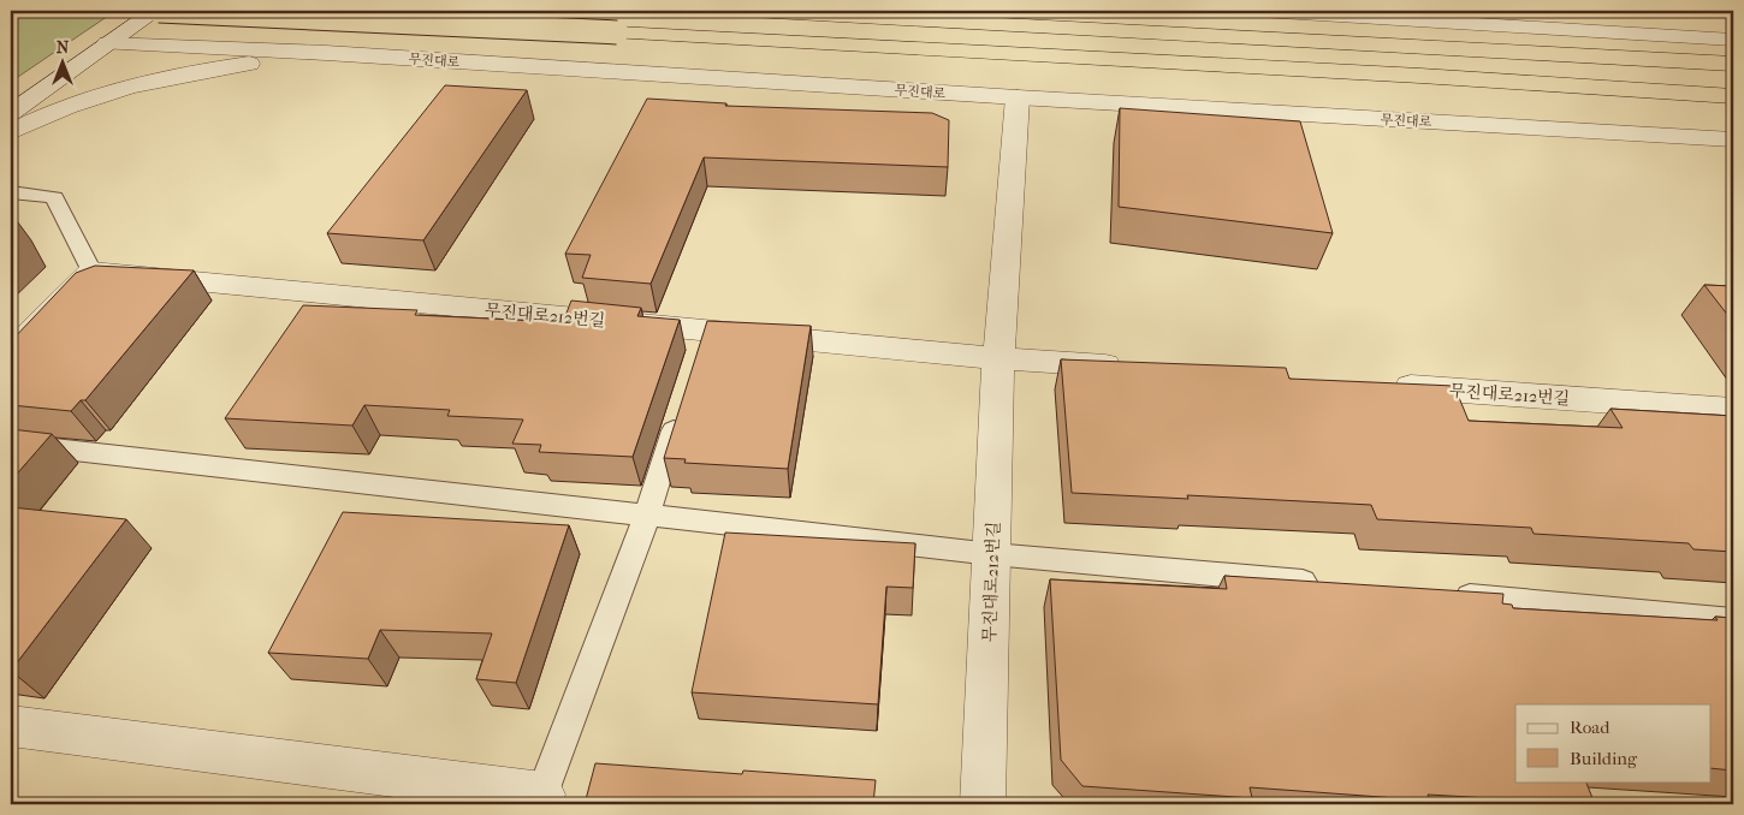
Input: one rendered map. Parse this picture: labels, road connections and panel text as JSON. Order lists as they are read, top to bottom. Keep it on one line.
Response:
{"streets":{"street":["무진대로","무진대로212번길"]},"crossings":[["무진대로","무진대로212번길"]],"legend":["Road","Building"],"north":"top"}
